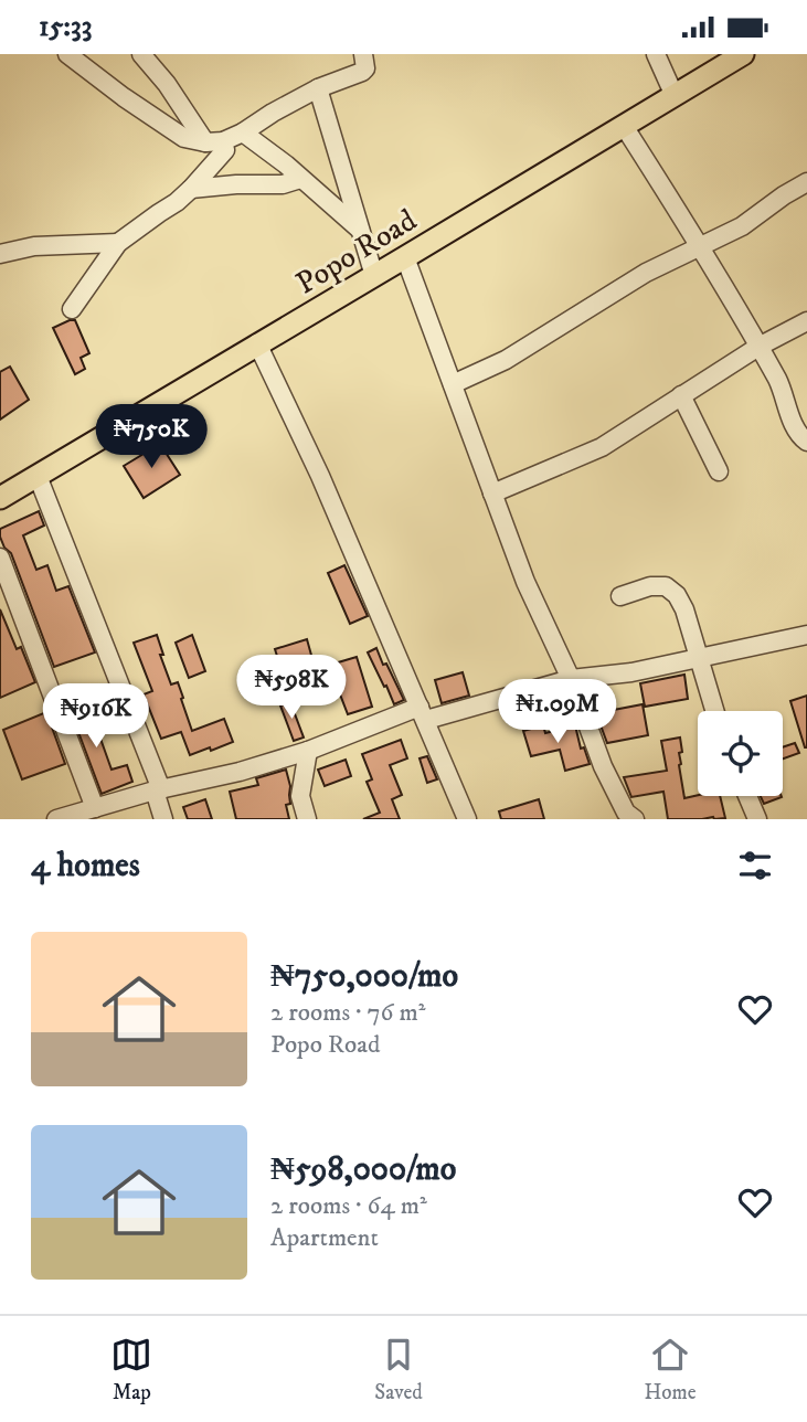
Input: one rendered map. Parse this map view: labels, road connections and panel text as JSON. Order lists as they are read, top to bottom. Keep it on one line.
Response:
{"streets":{"main road":["Popo Road"]},"page":{"status":"15:33","price":["₦750K","₦598K","₦1.09M","₦916K"],"heading":"4 homes","list":[{"name":"₦750,000/mo","note":"2 rooms · 76 m² · Popo Road"},{"name":"₦598,000/mo","note":"2 rooms · 64 m² · Apartment"}],"tabs":["Map","Saved","Home"]}}
